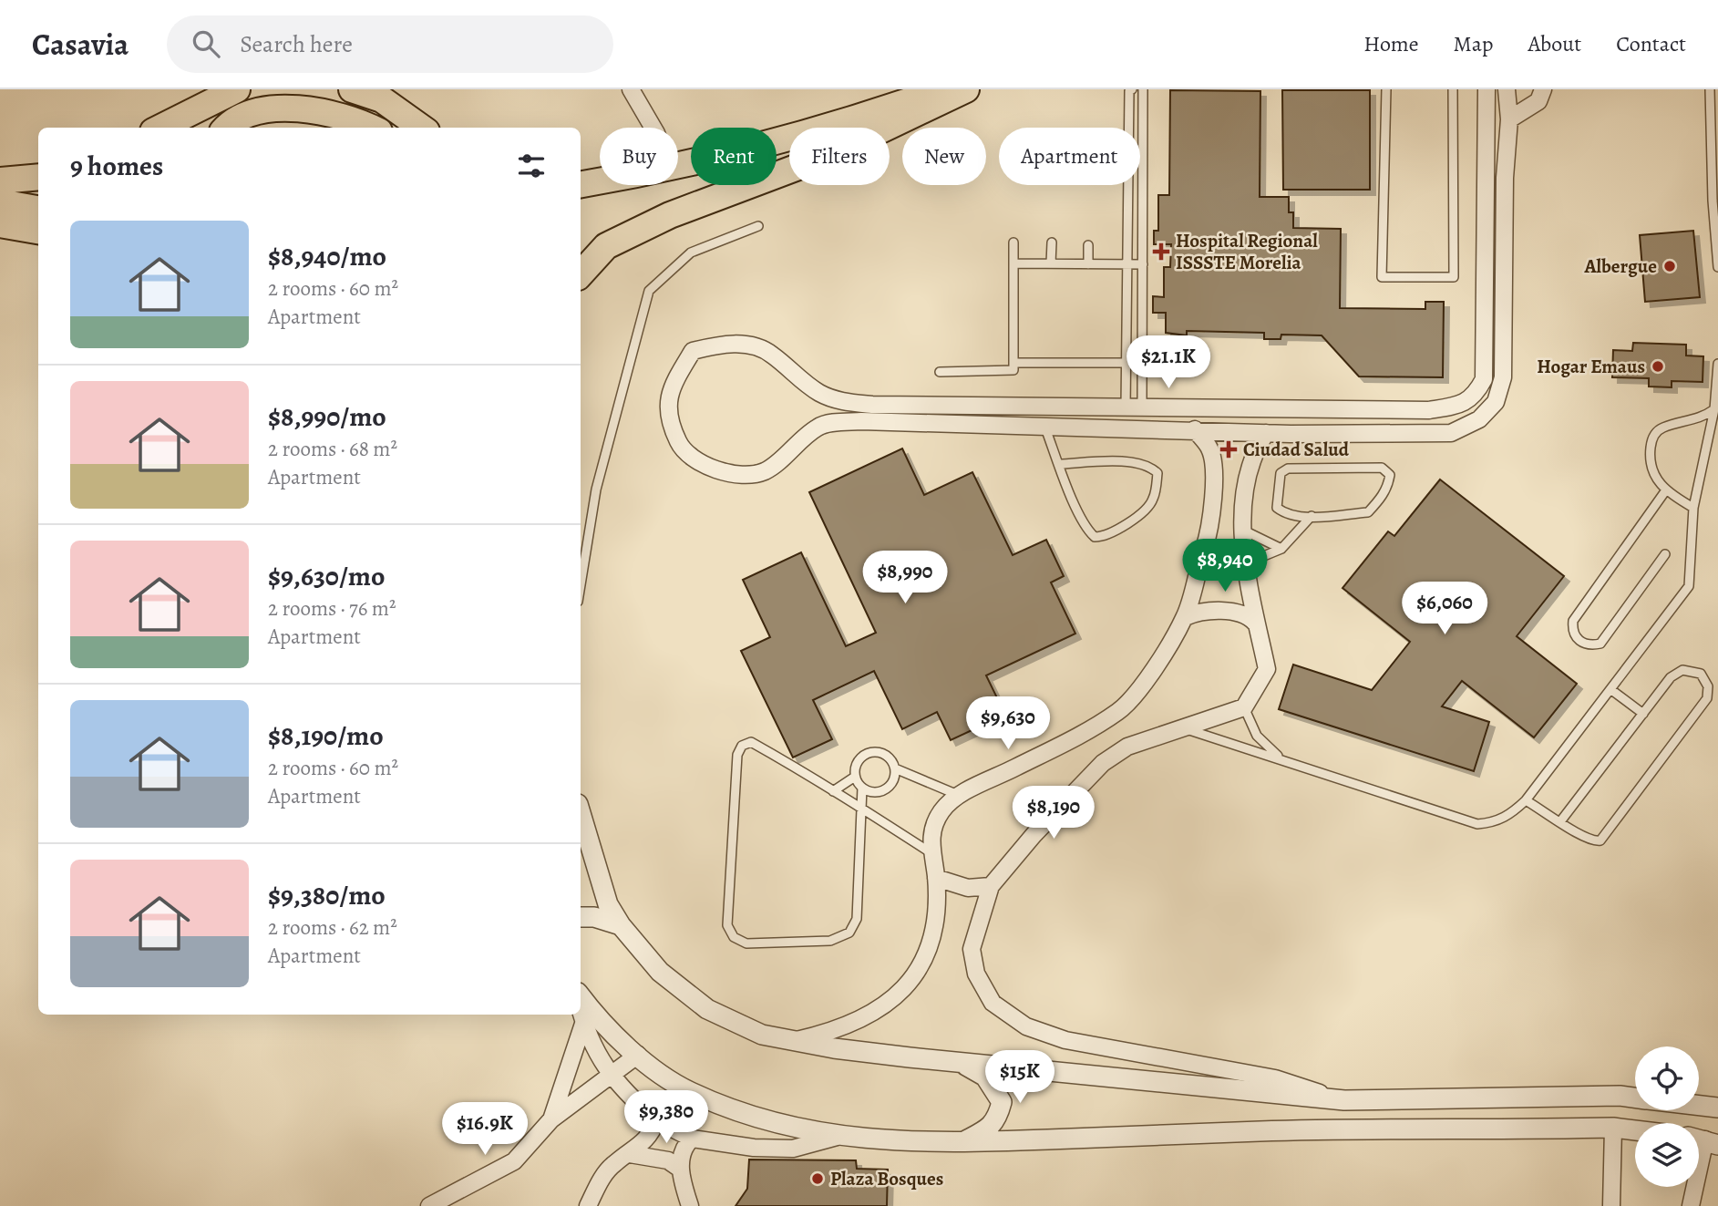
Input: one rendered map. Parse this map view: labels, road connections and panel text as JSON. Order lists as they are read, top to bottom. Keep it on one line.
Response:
{"places":{"health":["Hospital Regional ISSSTE Morelia","Ciudad Salud"],"other":["Albergue","Hogar Emaus","Plaza Bosques"]},"page":{"header":"Casavia","search":"Search here","nav":["Home","Map","About","Contact"],"chip":["Buy","Rent","Filters","New","Apartment"],"heading":"9 homes","list":[{"name":"$8,940/mo","note":"2 rooms · 60 m² · Apartment"},{"name":"$8,990/mo","note":"2 rooms · 68 m² · Apartment"},{"name":"$9,630/mo","note":"2 rooms · 76 m² · Apartment"},{"name":"$8,190/mo","note":"2 rooms · 60 m² · Apartment"},{"name":"$9,380/mo","note":"2 rooms · 62 m² · Apartment"}],"price":["$21.1K","$8,940","$8,990","$6,060","$9,630","$8,190","$15K","$9,380","$16.9K"]}}
